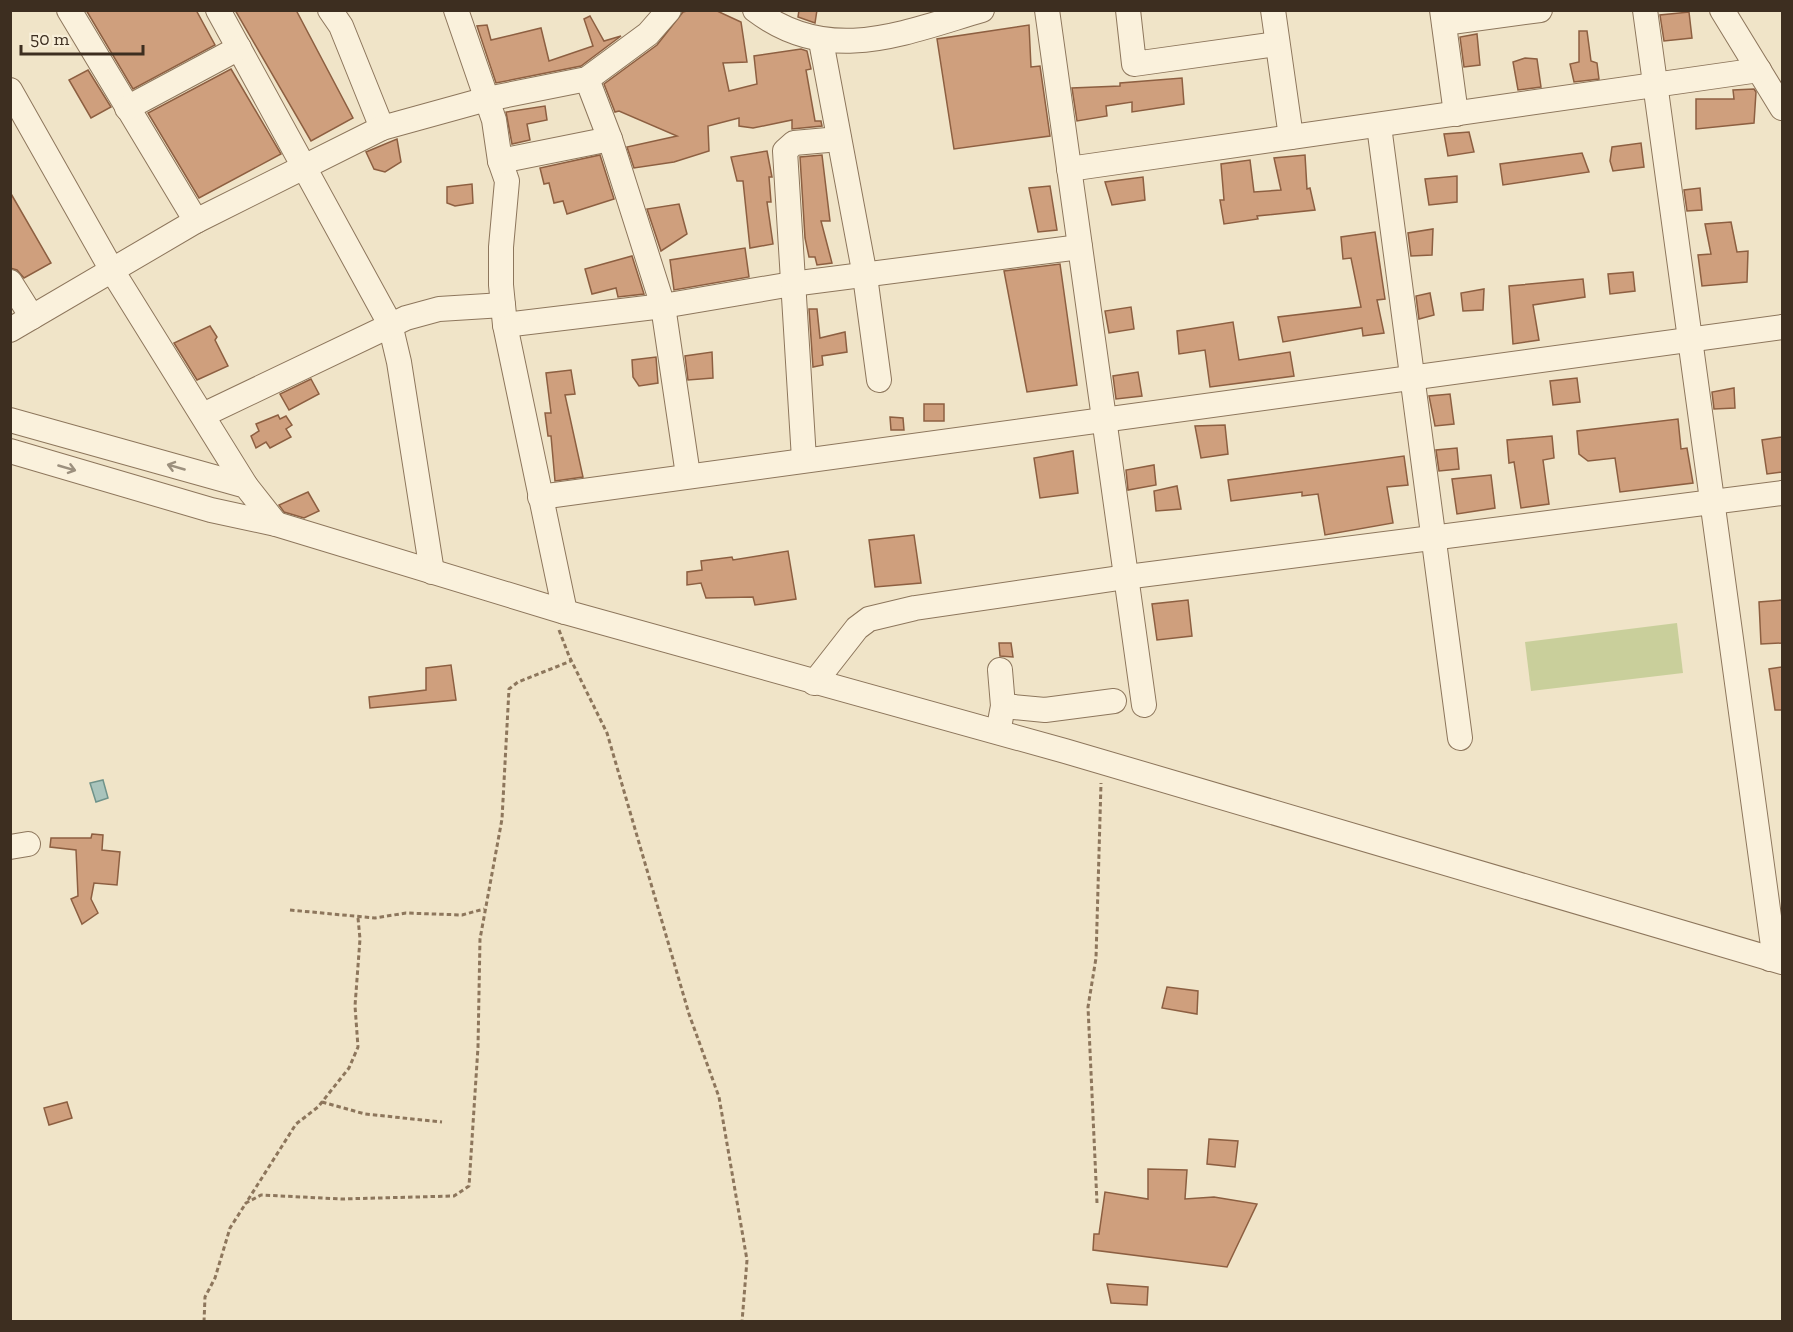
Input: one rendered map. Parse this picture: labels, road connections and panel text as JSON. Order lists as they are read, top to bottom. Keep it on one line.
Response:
{"scale_bar":"50 m"}
